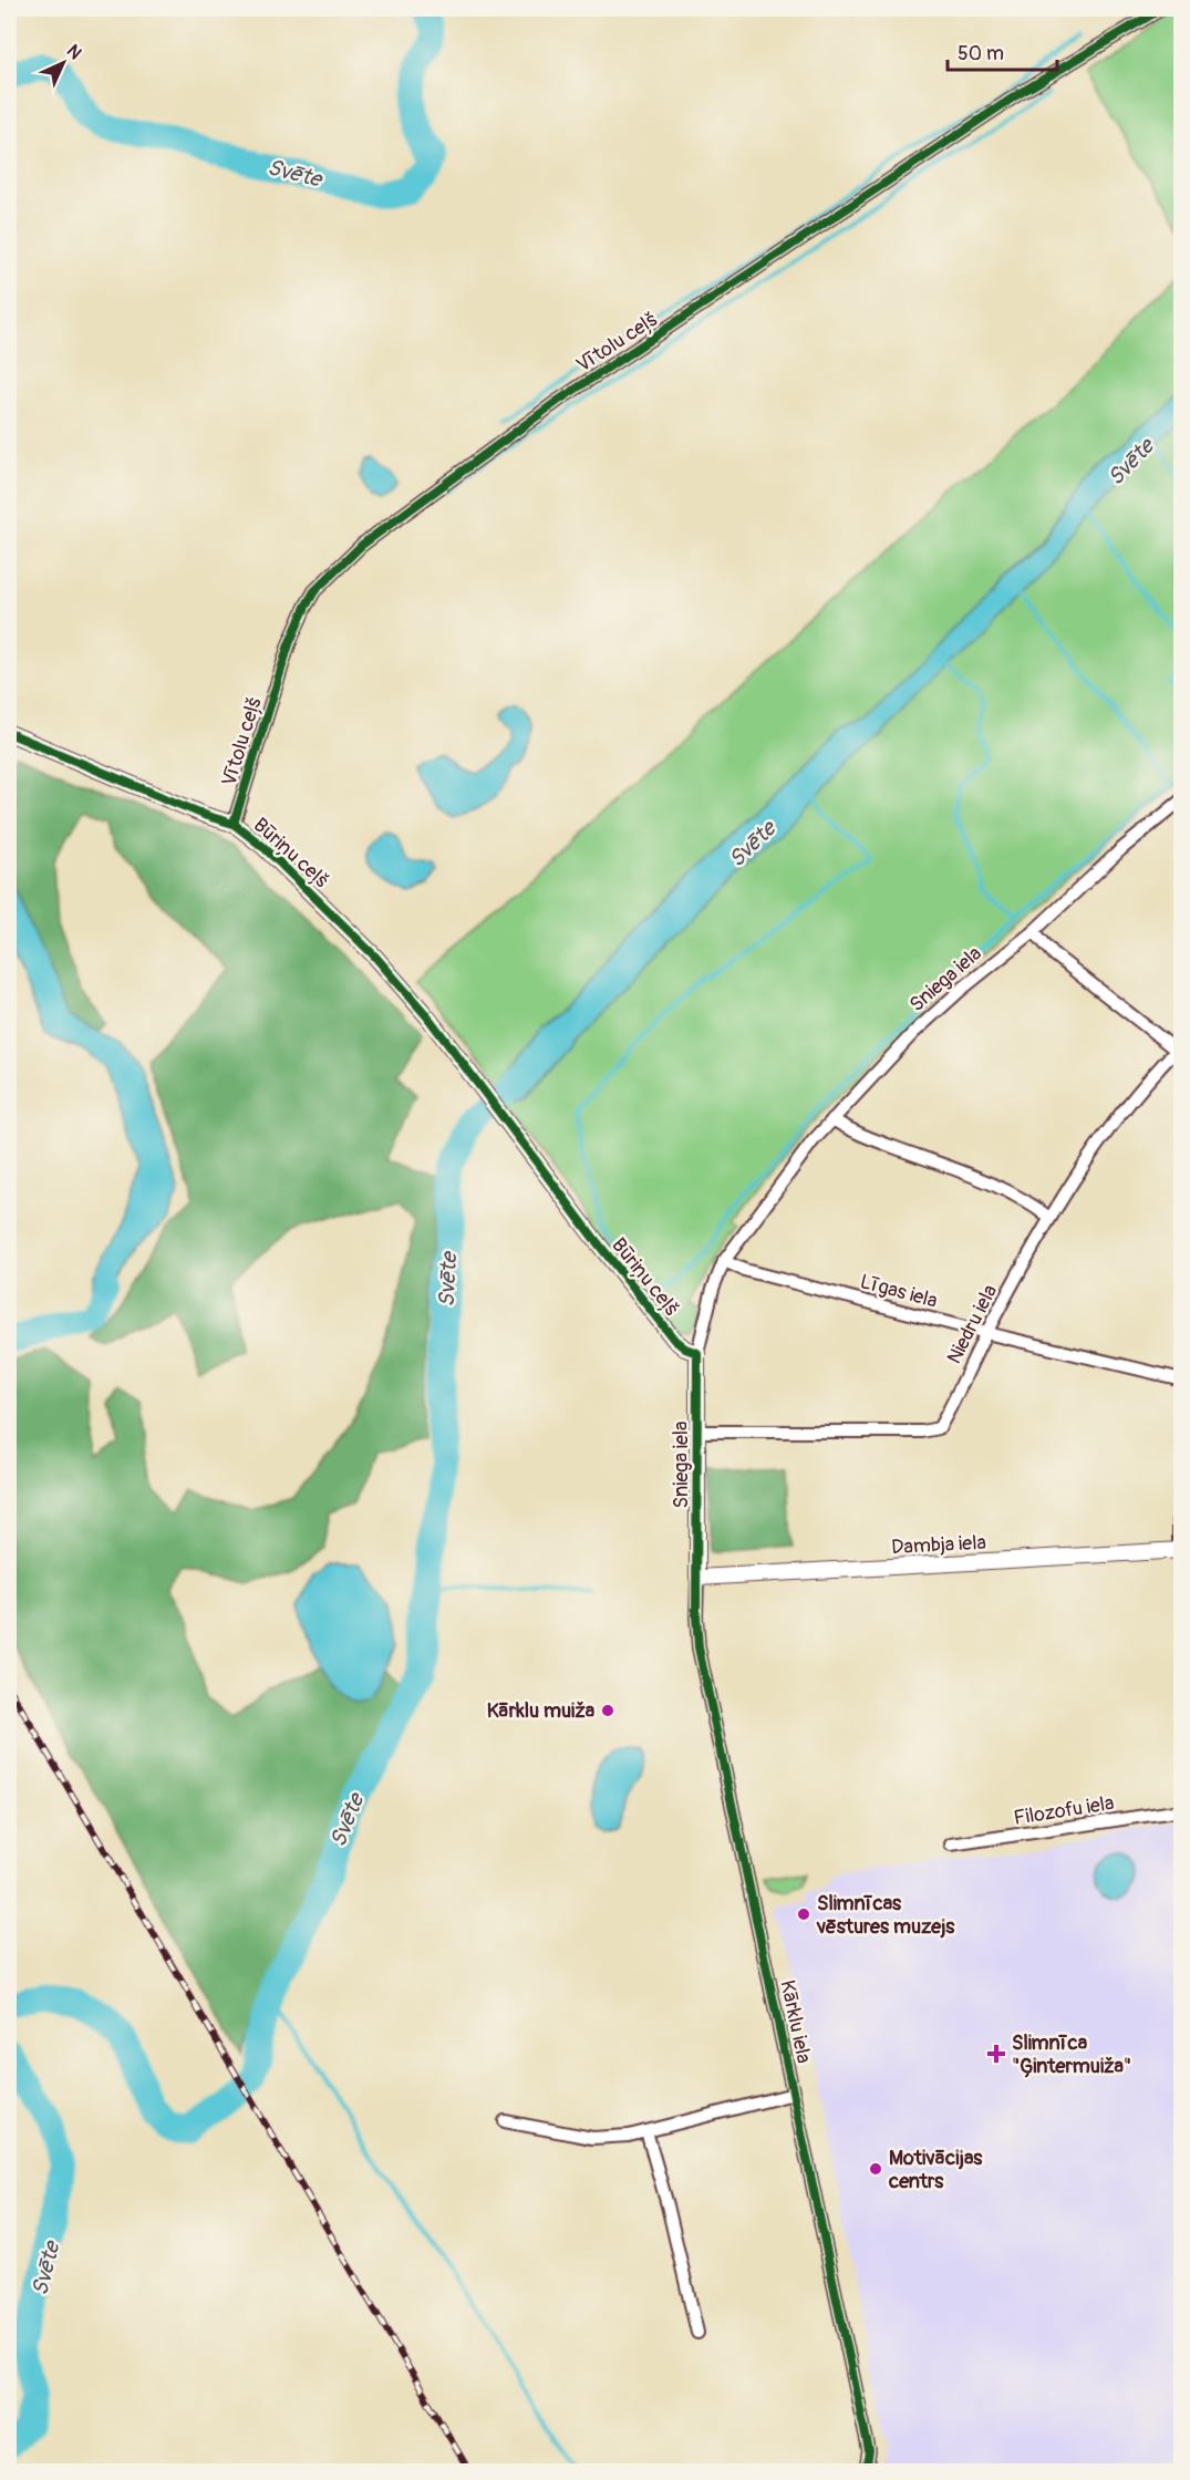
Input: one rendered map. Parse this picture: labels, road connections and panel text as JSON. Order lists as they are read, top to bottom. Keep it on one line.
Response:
{"streets":{"street":["Vītolu ceļš","Būriņu ceļš","Sniega iela","Līgas iela","Niedru iela","Dambja iela","Filozofu iela","Kārklu iela"]},"crossings":[["Vītolu ceļš","Būriņu ceļš"],["Būriņu ceļš","Sniega iela"],["Sniega iela","Līgas iela"],["Sniega iela","Niedru iela"],["Sniega iela","Dambja iela"],["Sniega iela","Kārklu iela"],["Līgas iela","Niedru iela"],["Dambja iela","Kārklu iela"]],"water":["Svēte"],"places":{"other":["Kārklu muiža","Slimnīcas vēstures muzejs","Motivācijas centrs"],"health":["Slimnīca \"Ģintermuiža\""]},"scale_bar":"50 m","north":"top right"}
